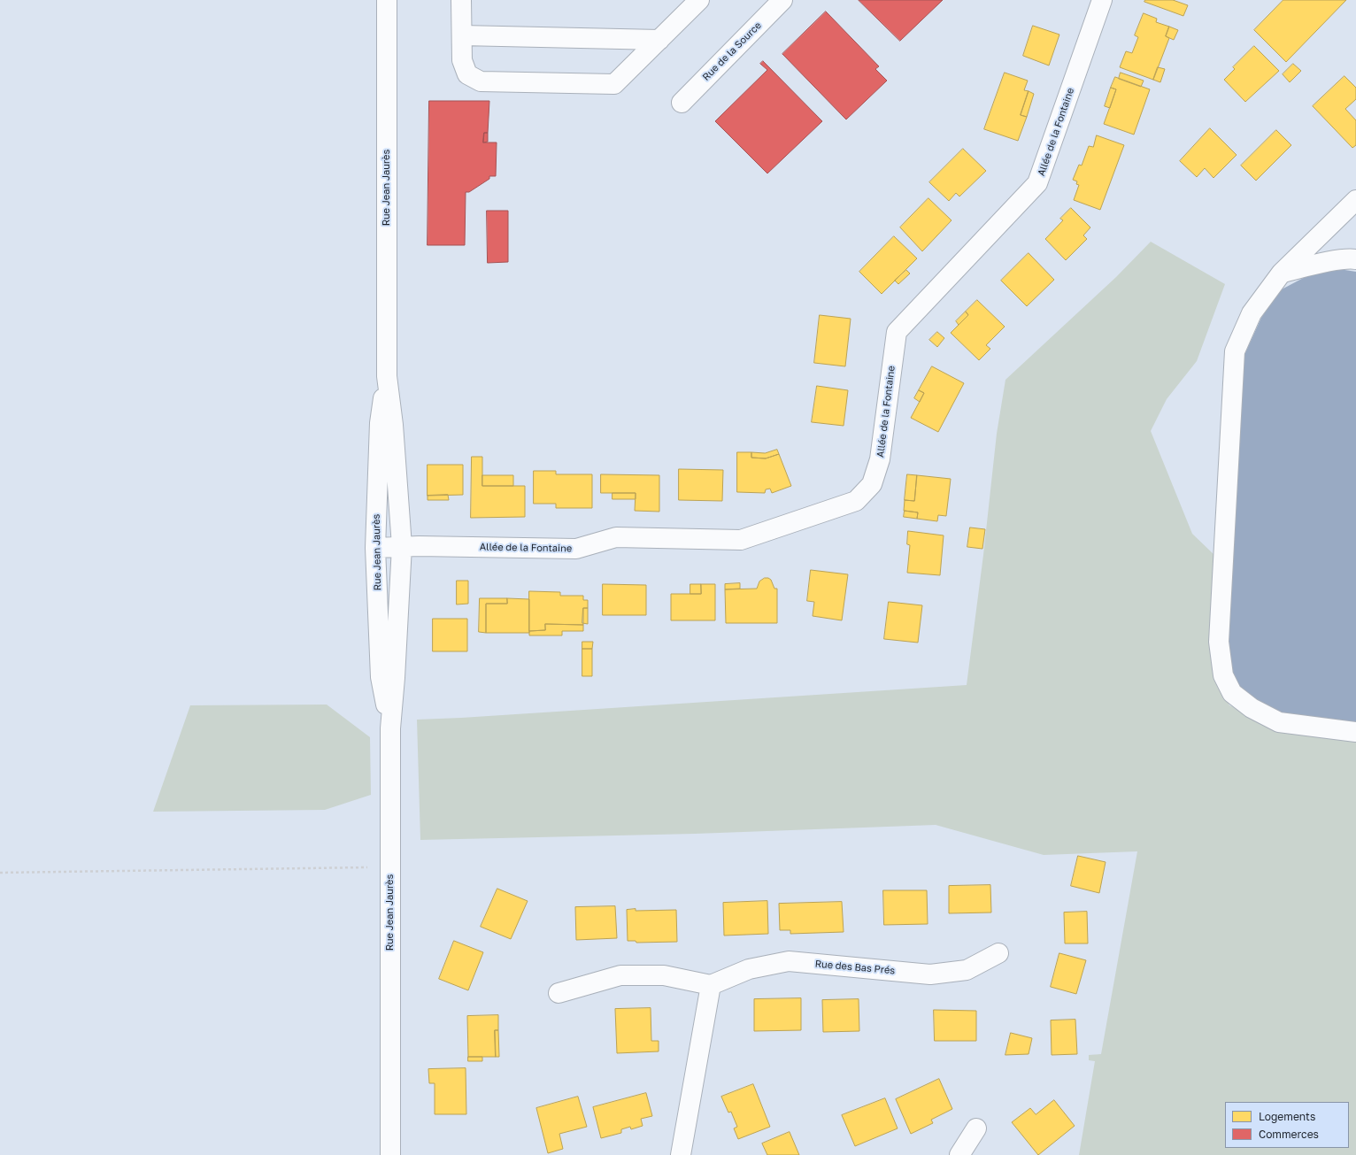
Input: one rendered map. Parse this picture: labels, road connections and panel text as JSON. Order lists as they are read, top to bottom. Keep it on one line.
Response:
{"streets":{"street":["Rue de la Source","Allée de la Fontaine","Rue Jean Jaurès","Rue des Bas Prés"]},"crossings":[["Allée de la Fontaine","Rue Jean Jaurès"]],"legend":["Logements","Commerces"]}
